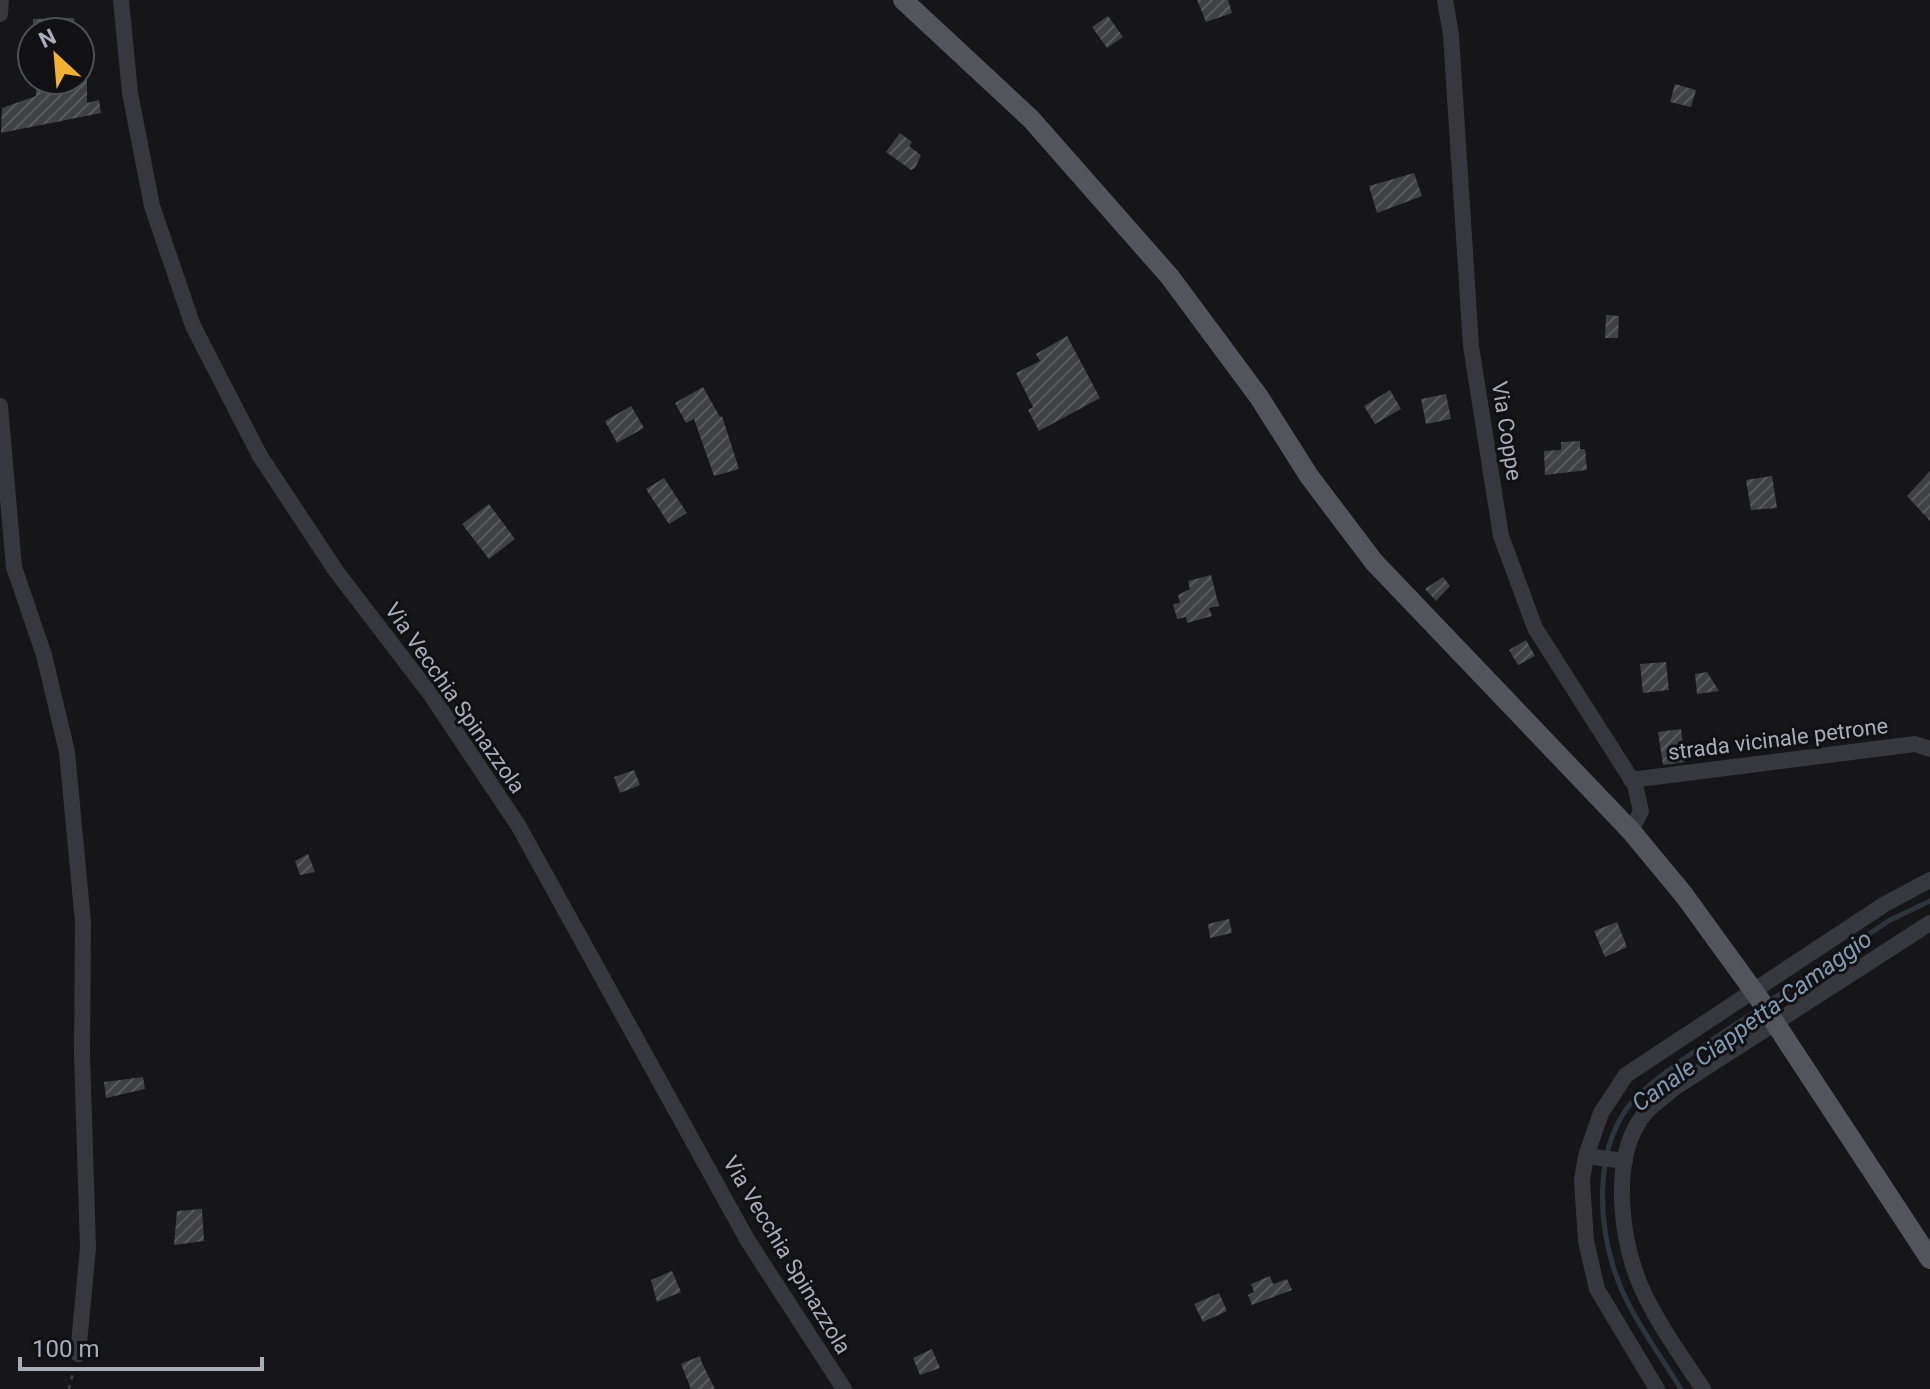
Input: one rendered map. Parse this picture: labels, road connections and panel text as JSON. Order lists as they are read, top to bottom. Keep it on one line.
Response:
{"streets":{"street":["Via Coppe","Via Vecchia Spinazzola","strada vicinale petrone"]},"crossings":[["Via Coppe","strada vicinale petrone"]],"water":["Canale Ciappetta-Camaggio"],"scale_bar":"100 m","north":"top left"}
